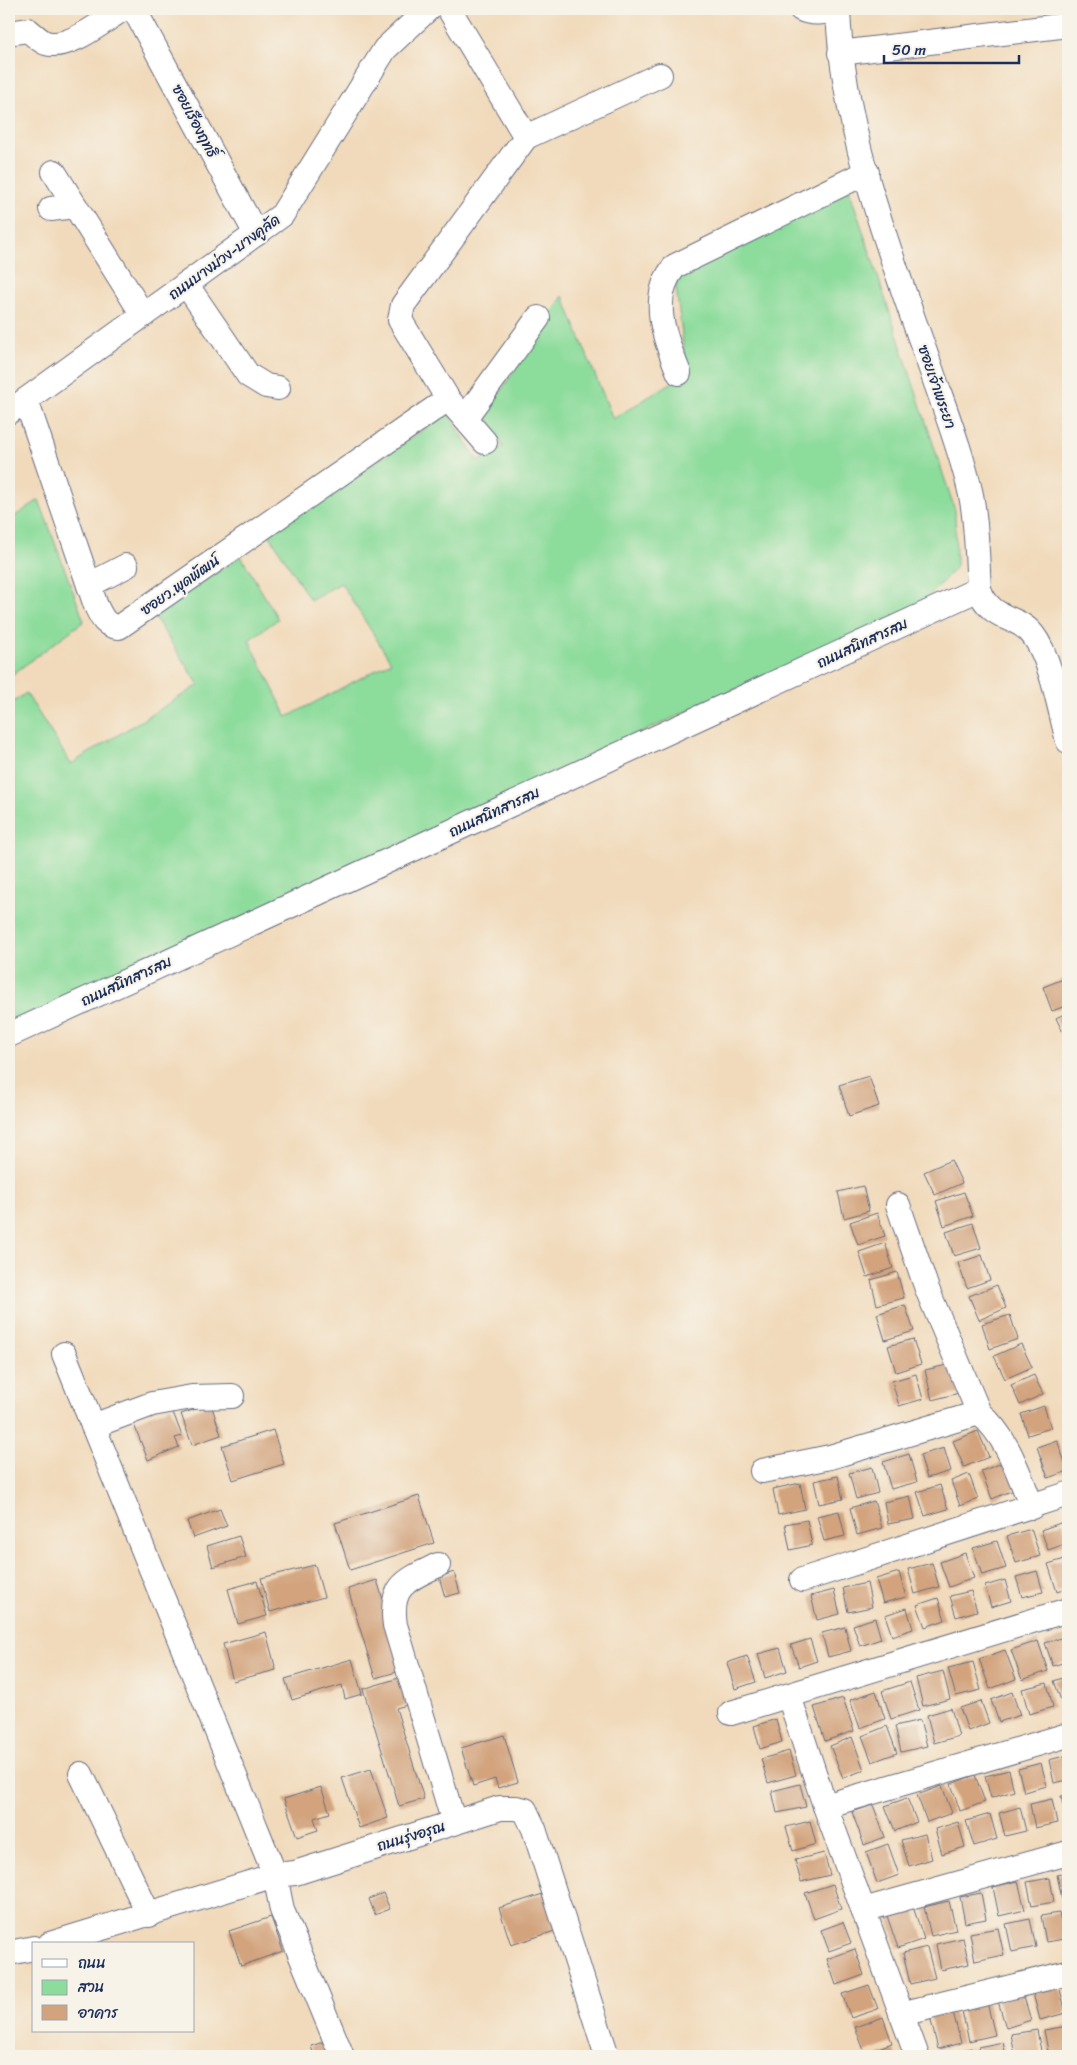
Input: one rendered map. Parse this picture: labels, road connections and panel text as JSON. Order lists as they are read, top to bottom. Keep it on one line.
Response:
{"streets":{"street":["ซอยเรืองฤทธิ์","ถนนบางม่วง-บางคูลัด","ซอยเจ้าพระยา","ซอยว.พุดพัฒน์","ถนนสนิทสารสม","ถนนรุ่งอรุณ"]},"crossings":[["ซอยเรืองฤทธิ์","ถนนบางม่วง-บางคูลัด"],["ถนนบางม่วง-บางคูลัด","ซอยว.พุดพัฒน์"],["ซอยเจ้าพระยา","ถนนสนิทสารสม"]],"legend":["ถนน","สวน","อาคาร"],"scale_bar":"50 m"}
